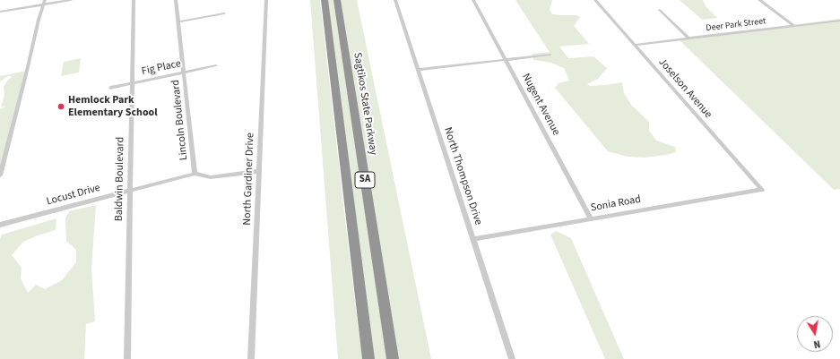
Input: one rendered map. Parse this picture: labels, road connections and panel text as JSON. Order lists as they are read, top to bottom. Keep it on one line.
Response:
{"streets":{"highway":["Sagtikos State Parkway","SA"],"street":["Deer Park Street","Fig Place","Joselson Avenue","Nugent Avenue","Lincoln Boulevard","North Thompson Drive","Baldwin Boulevard","North Gardiner Drive","Locust Drive","Sonia Road"]},"crossings":[["Deer Park Street","Joselson Avenue"],["Fig Place","Lincoln Boulevard"],["Fig Place","Baldwin Boulevard"],["Joselson Avenue","Sonia Road"],["Nugent Avenue","Sonia Road"],["Lincoln Boulevard","North Gardiner Drive"],["Lincoln Boulevard","Locust Drive"],["North Thompson Drive","Sonia Road"],["Baldwin Boulevard","Locust Drive"]],"places":["Hemlock Park Elementary School"],"north":"bottom"}
